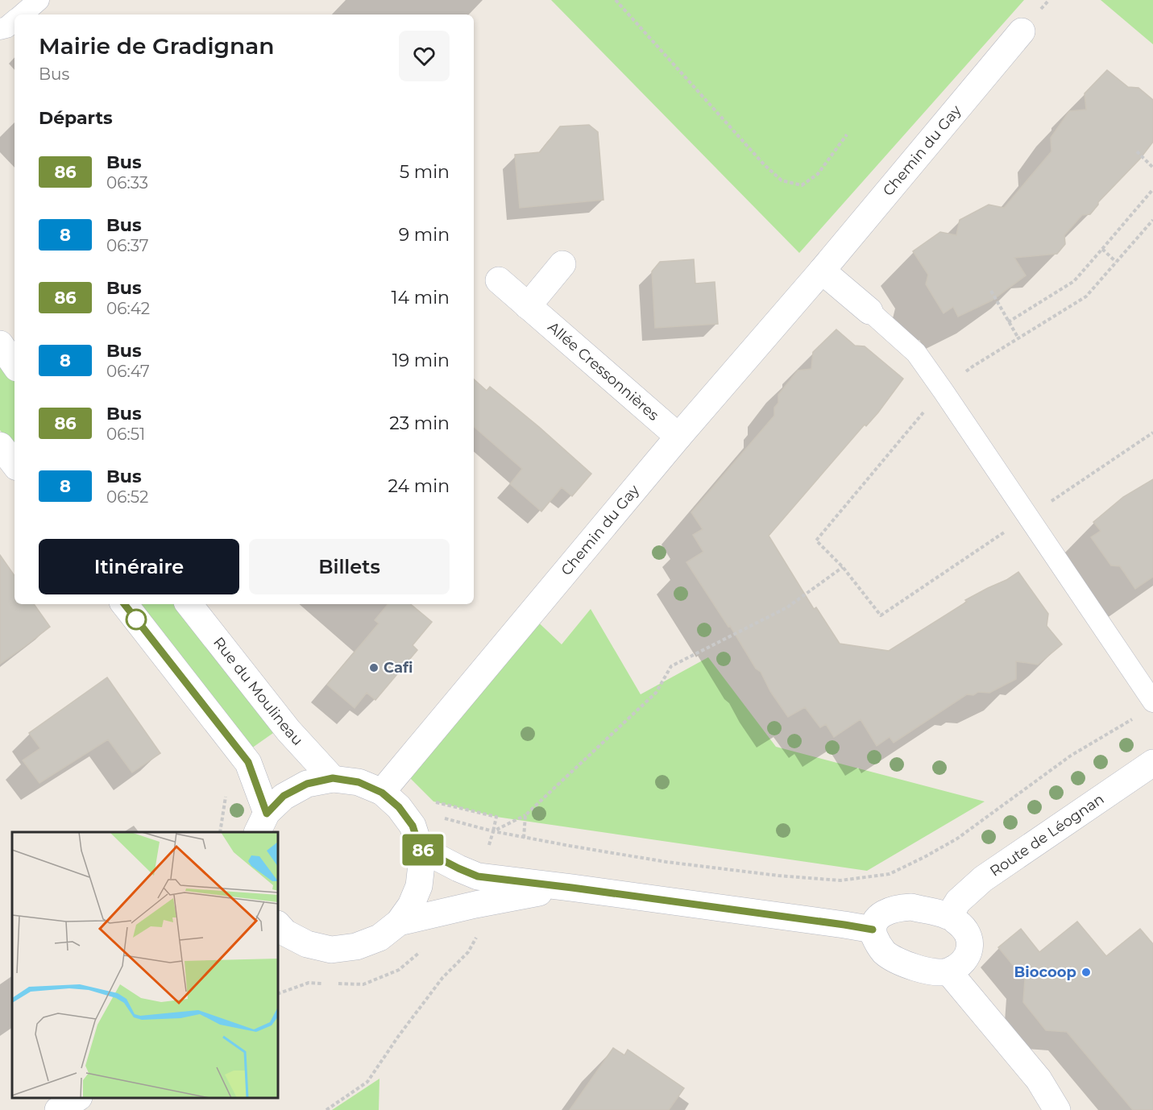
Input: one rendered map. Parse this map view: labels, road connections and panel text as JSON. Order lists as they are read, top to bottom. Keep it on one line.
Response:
{"streets":{"street":["Chemin du Gay","Allée Cressonnières","Rue du Moulineau","Route de Léognan"]},"crossings":[["Chemin du Gay","Allée Cressonnières"]],"places":["Cafi","Biocoop"],"lines":["bus line 86"],"page":{"on_map":"86","heading":[["Mairie de Gradignan","Bus"],"Départs"],"list":[{"mark":"86","name":"Bus","note":"06:33","value":"5 min"},{"mark":"8","name":"Bus","note":"06:37","value":"9 min"},{"mark":"86","name":"Bus","note":"06:42","value":"14 min"},{"mark":"8","name":"Bus","note":"06:47","value":"19 min"},{"mark":"86","name":"Bus","note":"06:51","value":"23 min"},{"mark":"8","name":"Bus","note":"06:52","value":"24 min"}],"buttons":["Itinéraire","Billets"]}}
